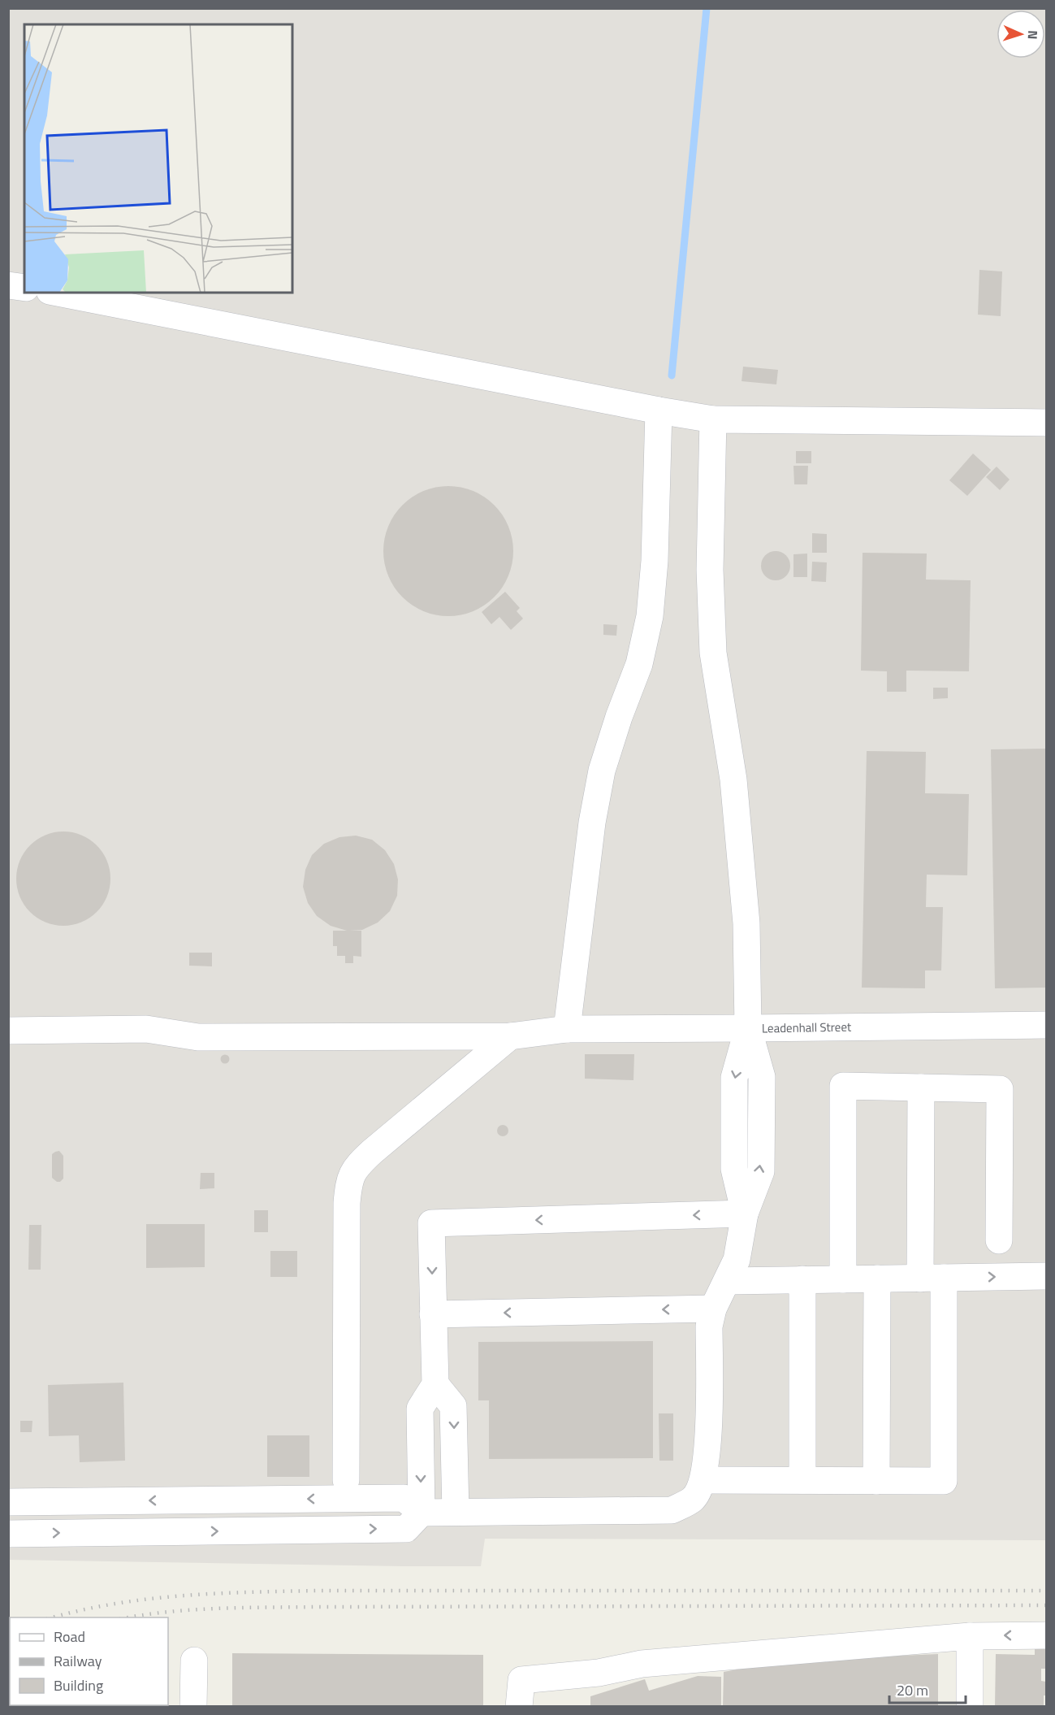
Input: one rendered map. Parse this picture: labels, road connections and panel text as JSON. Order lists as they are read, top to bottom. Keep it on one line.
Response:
{"streets":{"street":["Leadenhall Street"]},"legend":["Road","Railway","Building"],"scale_bar":"20 m","north":"right"}
